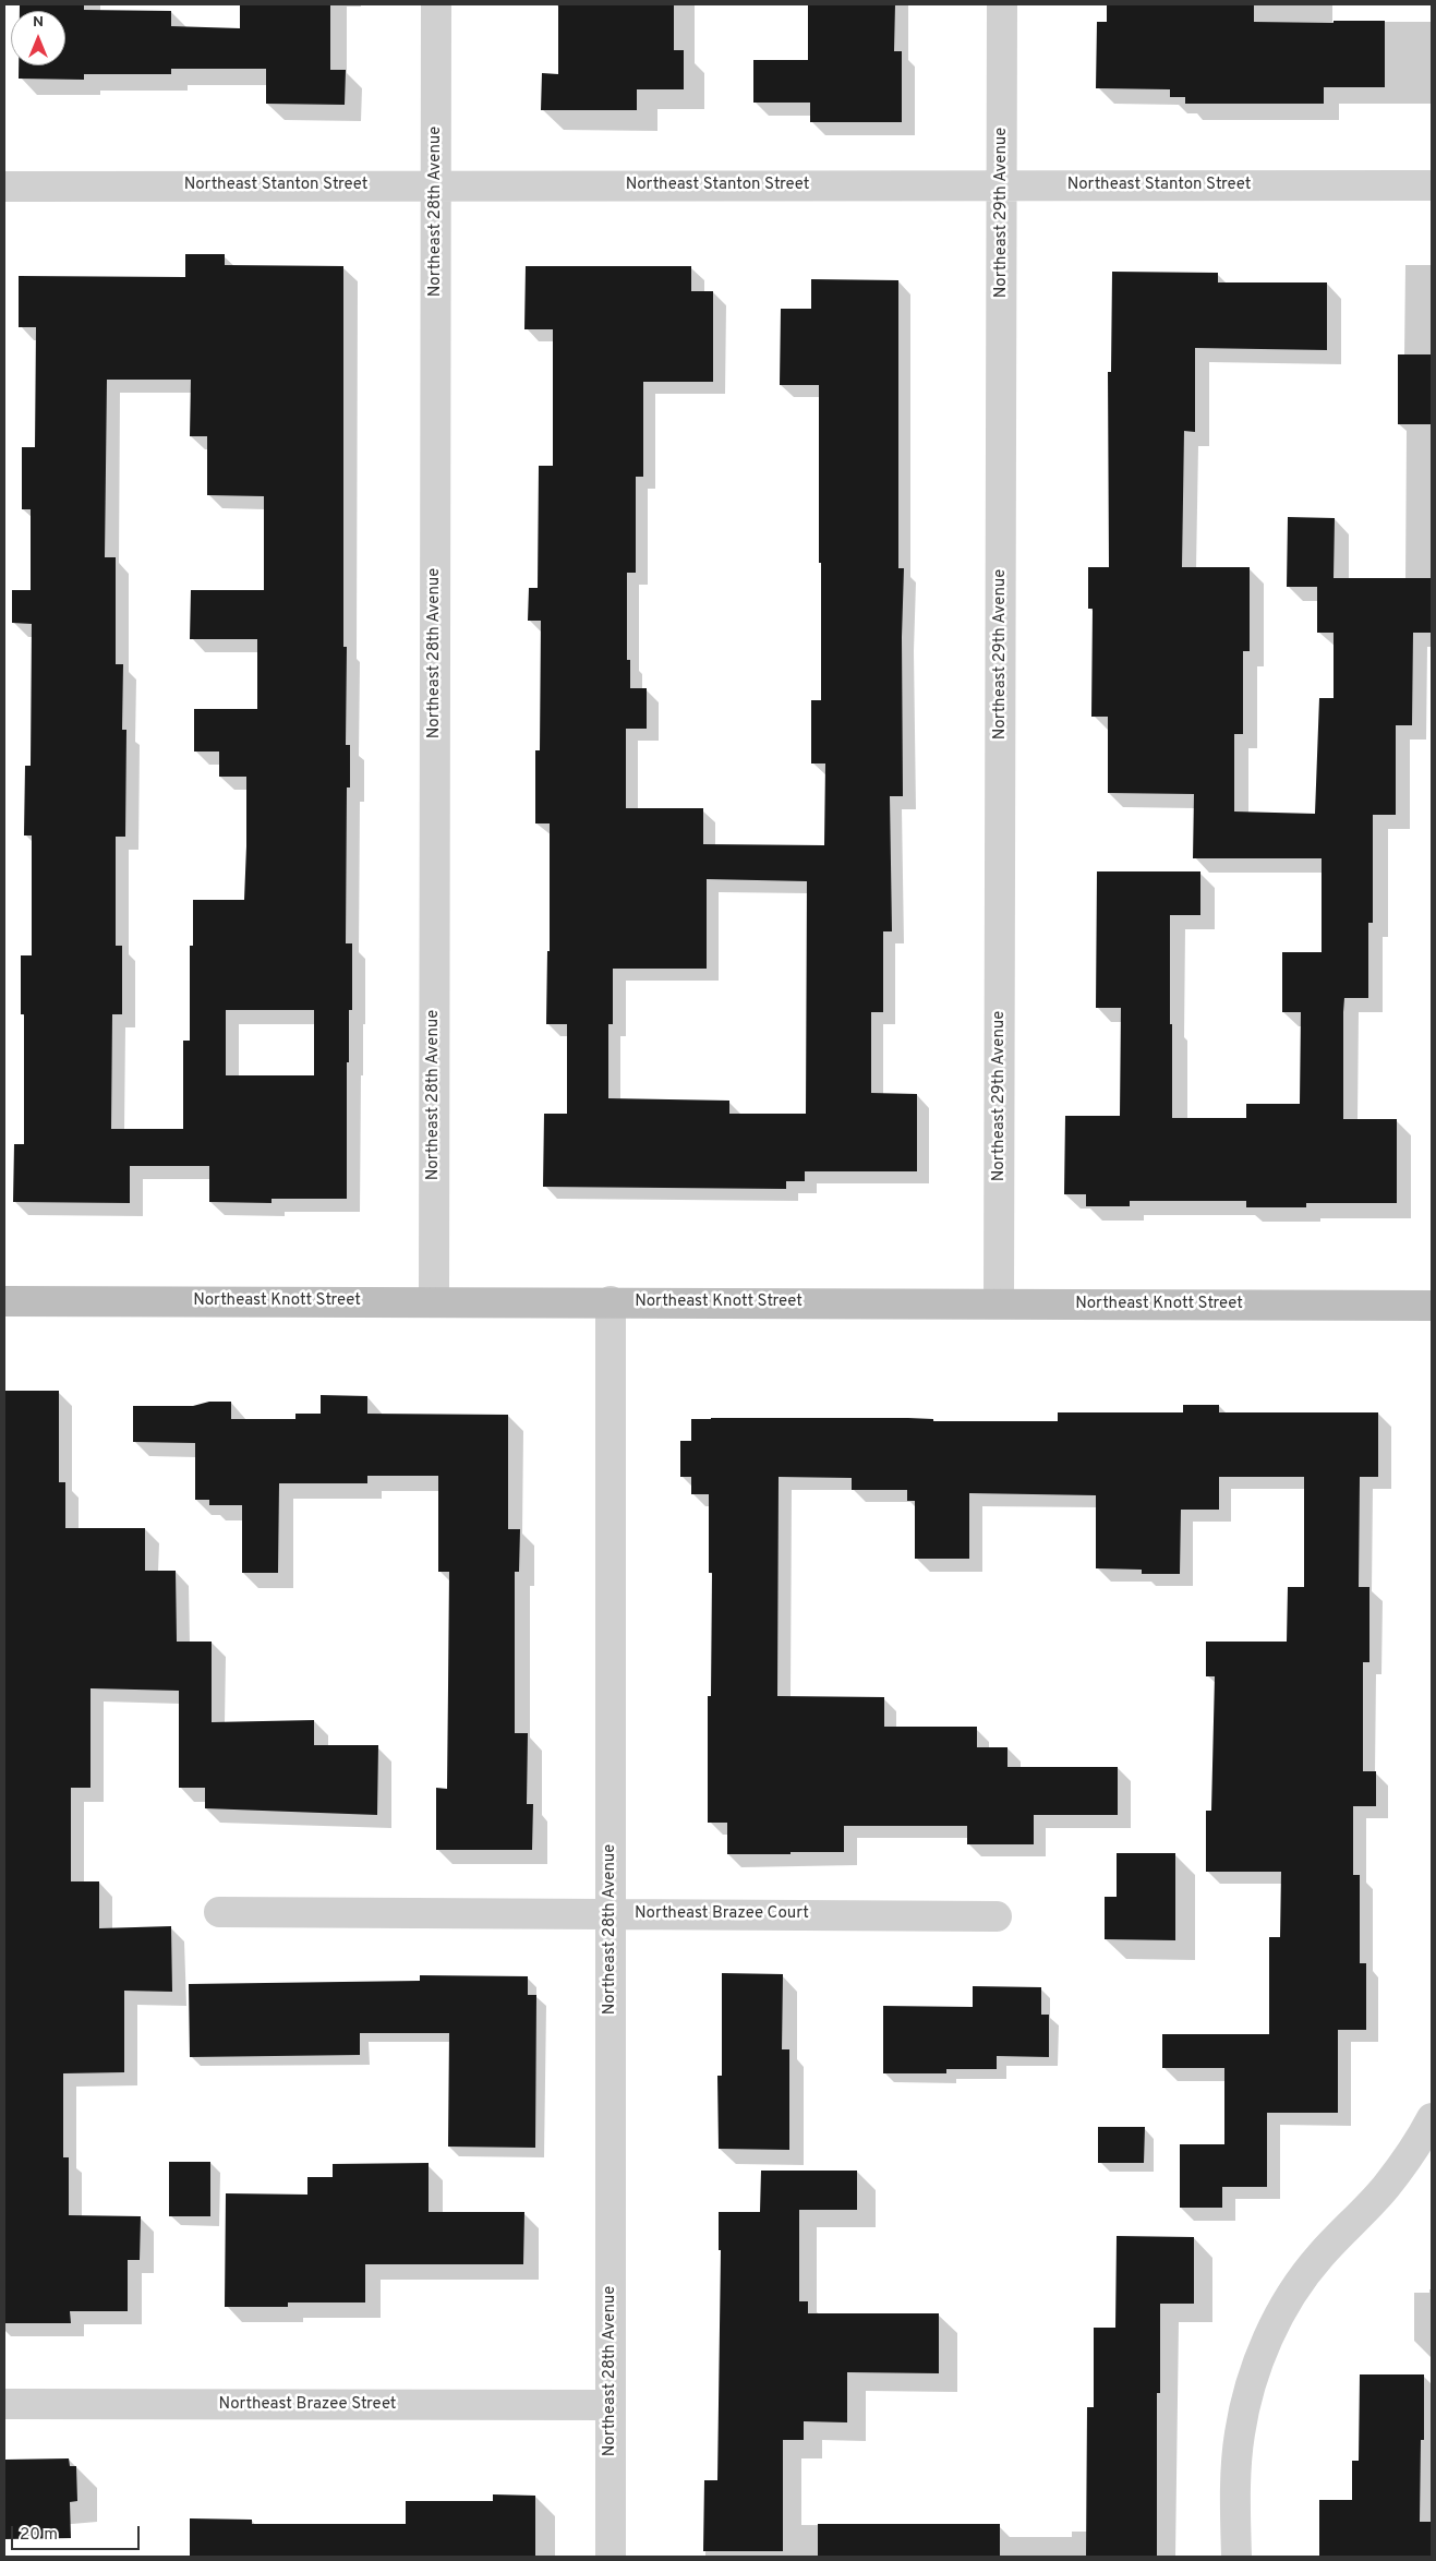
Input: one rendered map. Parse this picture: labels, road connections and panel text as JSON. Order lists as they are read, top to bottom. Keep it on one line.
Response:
{"streets":{"street":["Northeast Stanton Street","Northeast 28th Avenue","Northeast 29th Avenue","Northeast Knott Street","Northeast Brazee Court","Northeast Brazee Street"]},"crossings":[["Northeast Stanton Street","Northeast 28th Avenue"],["Northeast Stanton Street","Northeast 29th Avenue"],["Northeast 28th Avenue","Northeast Knott Street"],["Northeast 28th Avenue","Northeast Brazee Court"],["Northeast 28th Avenue","Northeast Brazee Street"],["Northeast 29th Avenue","Northeast Knott Street"]],"scale_bar":"20 m","north":"top"}
